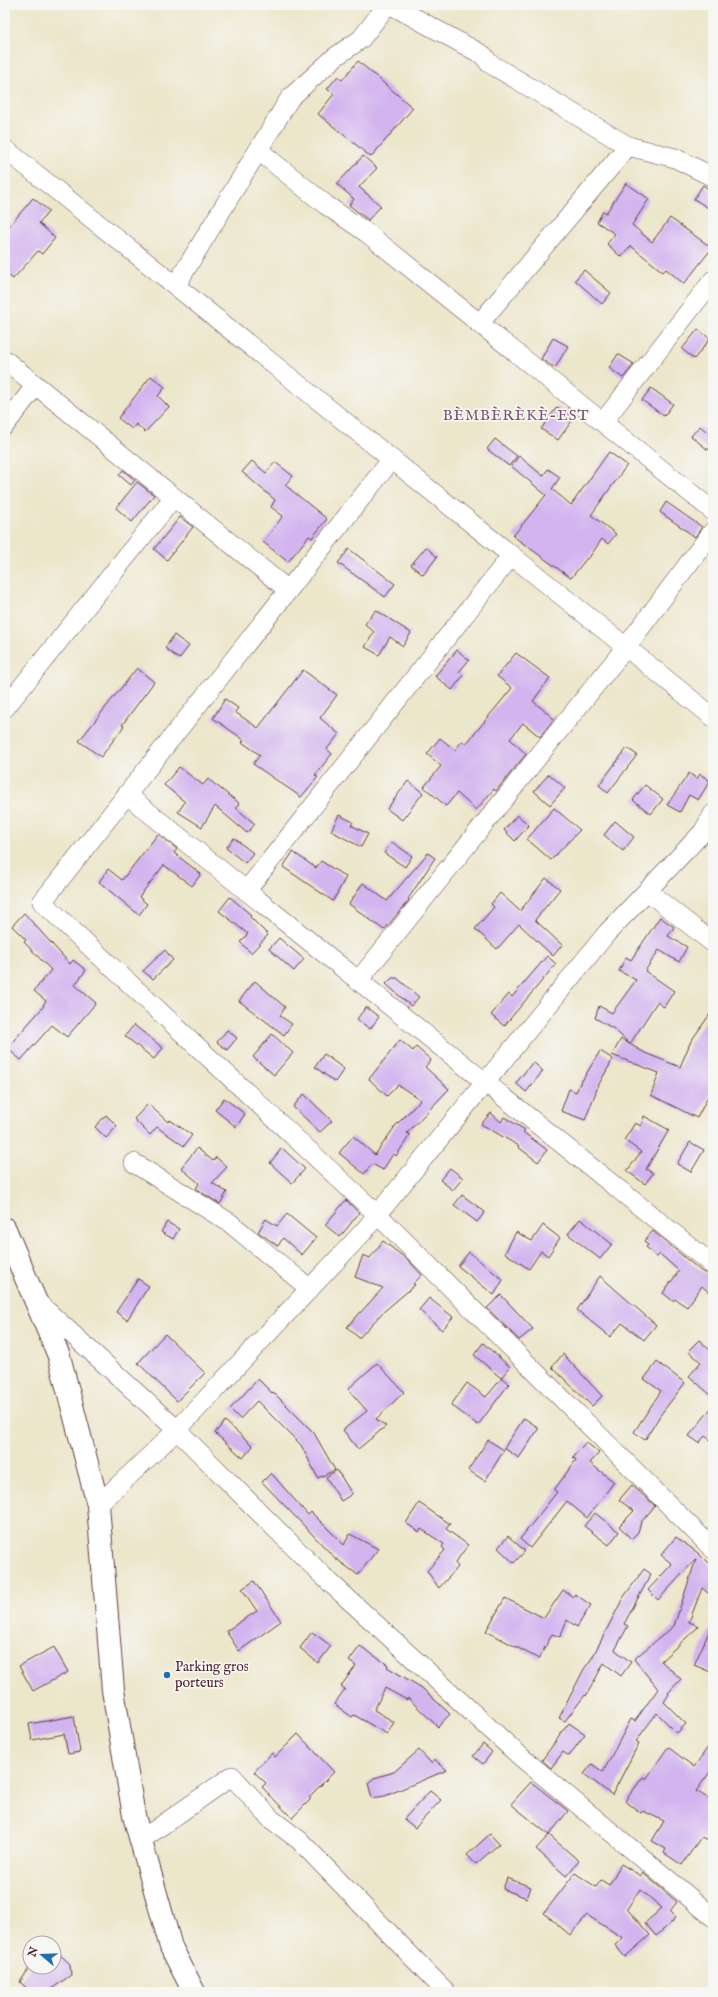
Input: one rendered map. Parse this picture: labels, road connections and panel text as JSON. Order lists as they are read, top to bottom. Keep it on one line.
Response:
{"districts":["BÈMBÈRÈKÈ-EST"],"places":["Parking gros porteurs"],"north":"left"}
